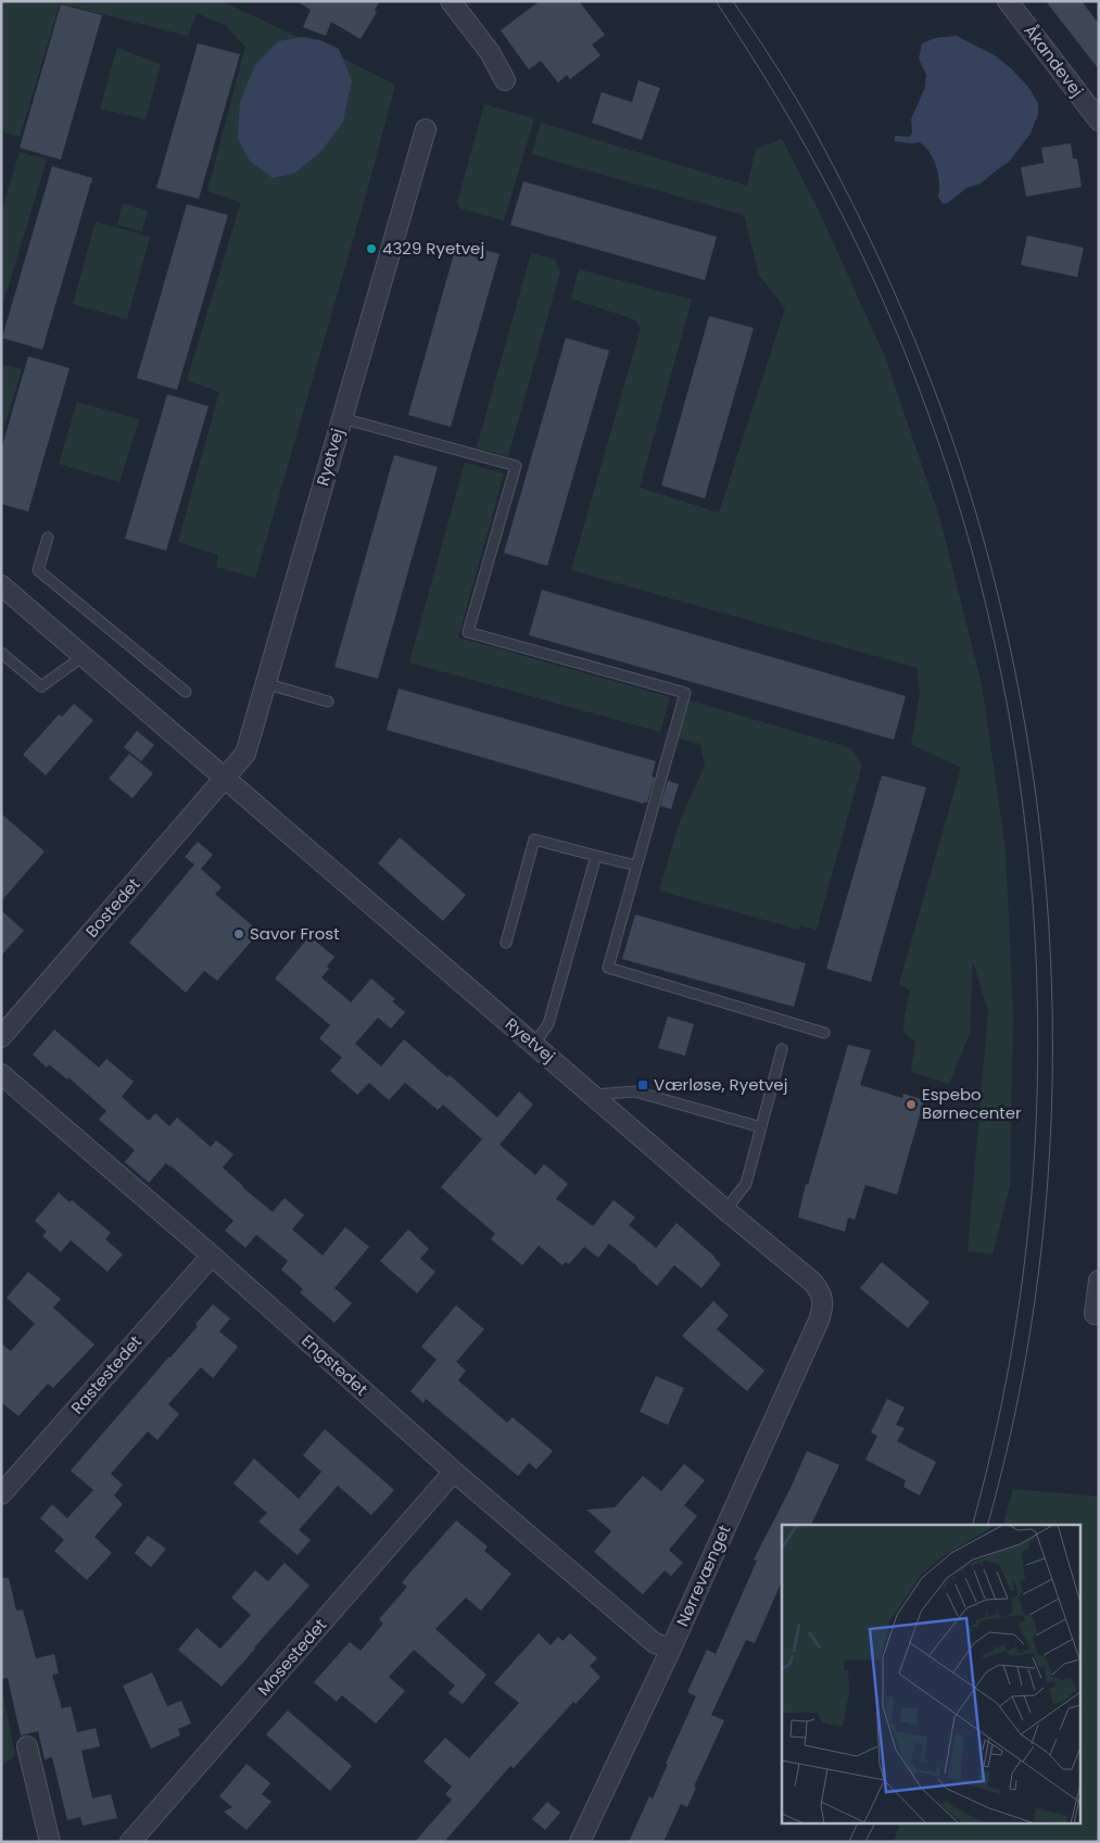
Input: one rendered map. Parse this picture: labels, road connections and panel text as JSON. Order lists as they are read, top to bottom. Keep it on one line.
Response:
{"streets":{"street":["Åkandevej","Ryetvej","Bostedet","Engstedet","Rastestedet","Nørrevænget","Mosestedet"]},"crossings":[["Ryetvej","Bostedet"],["Ryetvej","Nørrevænget"],["Engstedet","Rastestedet"],["Engstedet","Nørrevænget"],["Engstedet","Mosestedet"]],"places":{"other":["4329 Ryetvej","Savor Frost","Espebo Børnecenter"],"transit":["Værløse, Ryetvej"]}}
